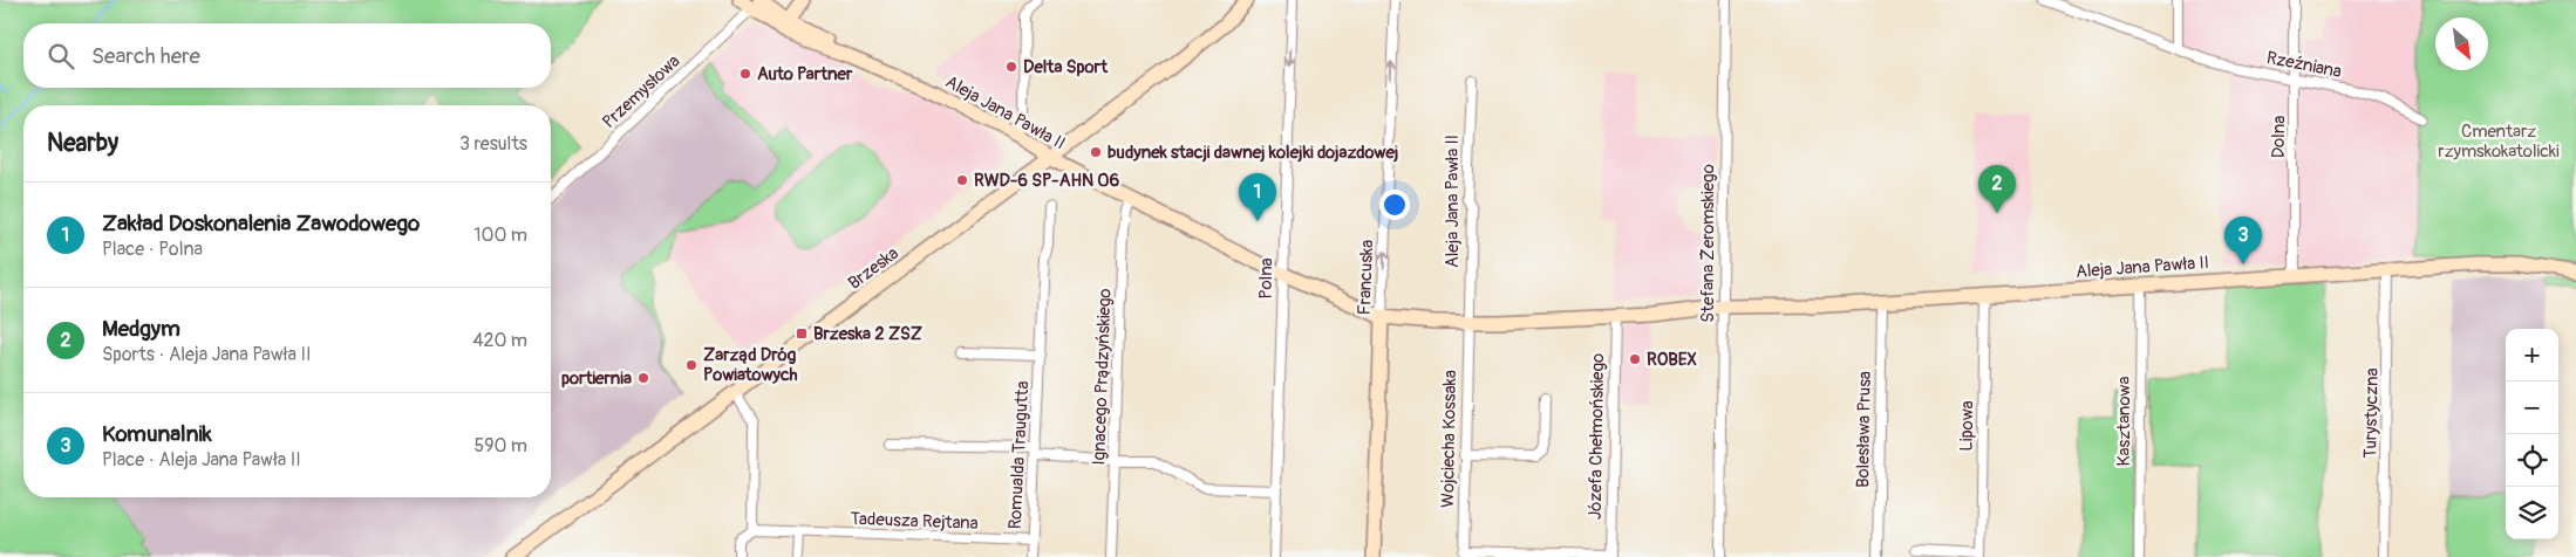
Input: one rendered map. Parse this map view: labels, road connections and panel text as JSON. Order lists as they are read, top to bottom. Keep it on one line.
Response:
{"streets":{"street":["Rzeźniana","Przemysłowa","Aleja Jana Pawła II","Dolna","Stefana Żeromskiego","Brzeska","Francuska","Polna","Ignacego Prądzyńskiego","Turystyczna","Kasztanowa","Lipowa","Bolesława Prusa","Józefa Chełmońskiego","Wojciecha Kossaka","Romualda Traugutta","Tadeusza Rejtana"]},"crossings":[["Rzeźniana","Dolna"],["Przemysłowa","Aleja Jana Pawła II"],["Aleja Jana Pawła II","Dolna"],["Aleja Jana Pawła II","Stefana Żeromskiego"],["Aleja Jana Pawła II","Brzeska"],["Aleja Jana Pawła II","Francuska"],["Aleja Jana Pawła II","Polna"],["Aleja Jana Pawła II","Ignacego Prądzyńskiego"],["Aleja Jana Pawła II","Turystyczna"],["Aleja Jana Pawła II","Kasztanowa"],["Aleja Jana Pawła II","Lipowa"],["Aleja Jana Pawła II","Bolesława Prusa"],["Aleja Jana Pawła II","Józefa Chełmońskiego"],["Aleja Jana Pawła II","Wojciecha Kossaka"],["Romualda Traugutta","Tadeusza Rejtana"]],"one_way":["Francuska","Polna"],"parks":["Cmentarz rzymskokatolicki"],"places":{"other":["Delta Sport","Auto Partner","budynek stacji dawnej kolejki dojazdowej","RWD-6 SP-AHN 06","ROBEX","Zarząd Dróg Powiatowych","portiernia"],"transit":["Brzeska 2 ZSZ"]},"north":"bottom right","page":{"search":"Search here","heading":["Nearby","3 results"],"pins":["2","1","3"],"list":[{"mark":"1","name":"Zakład Doskonalenia Zawodowego","note":"Place · Polna","value":"100 m"},{"mark":"2","name":"Medgym","note":"Sports · Aleja Jana Pawła II","value":"420 m"},{"mark":"3","name":"Komunalnik","note":"Place · Aleja Jana Pawła II","value":"590 m"}],"map_buttons":["+","−"]}}
